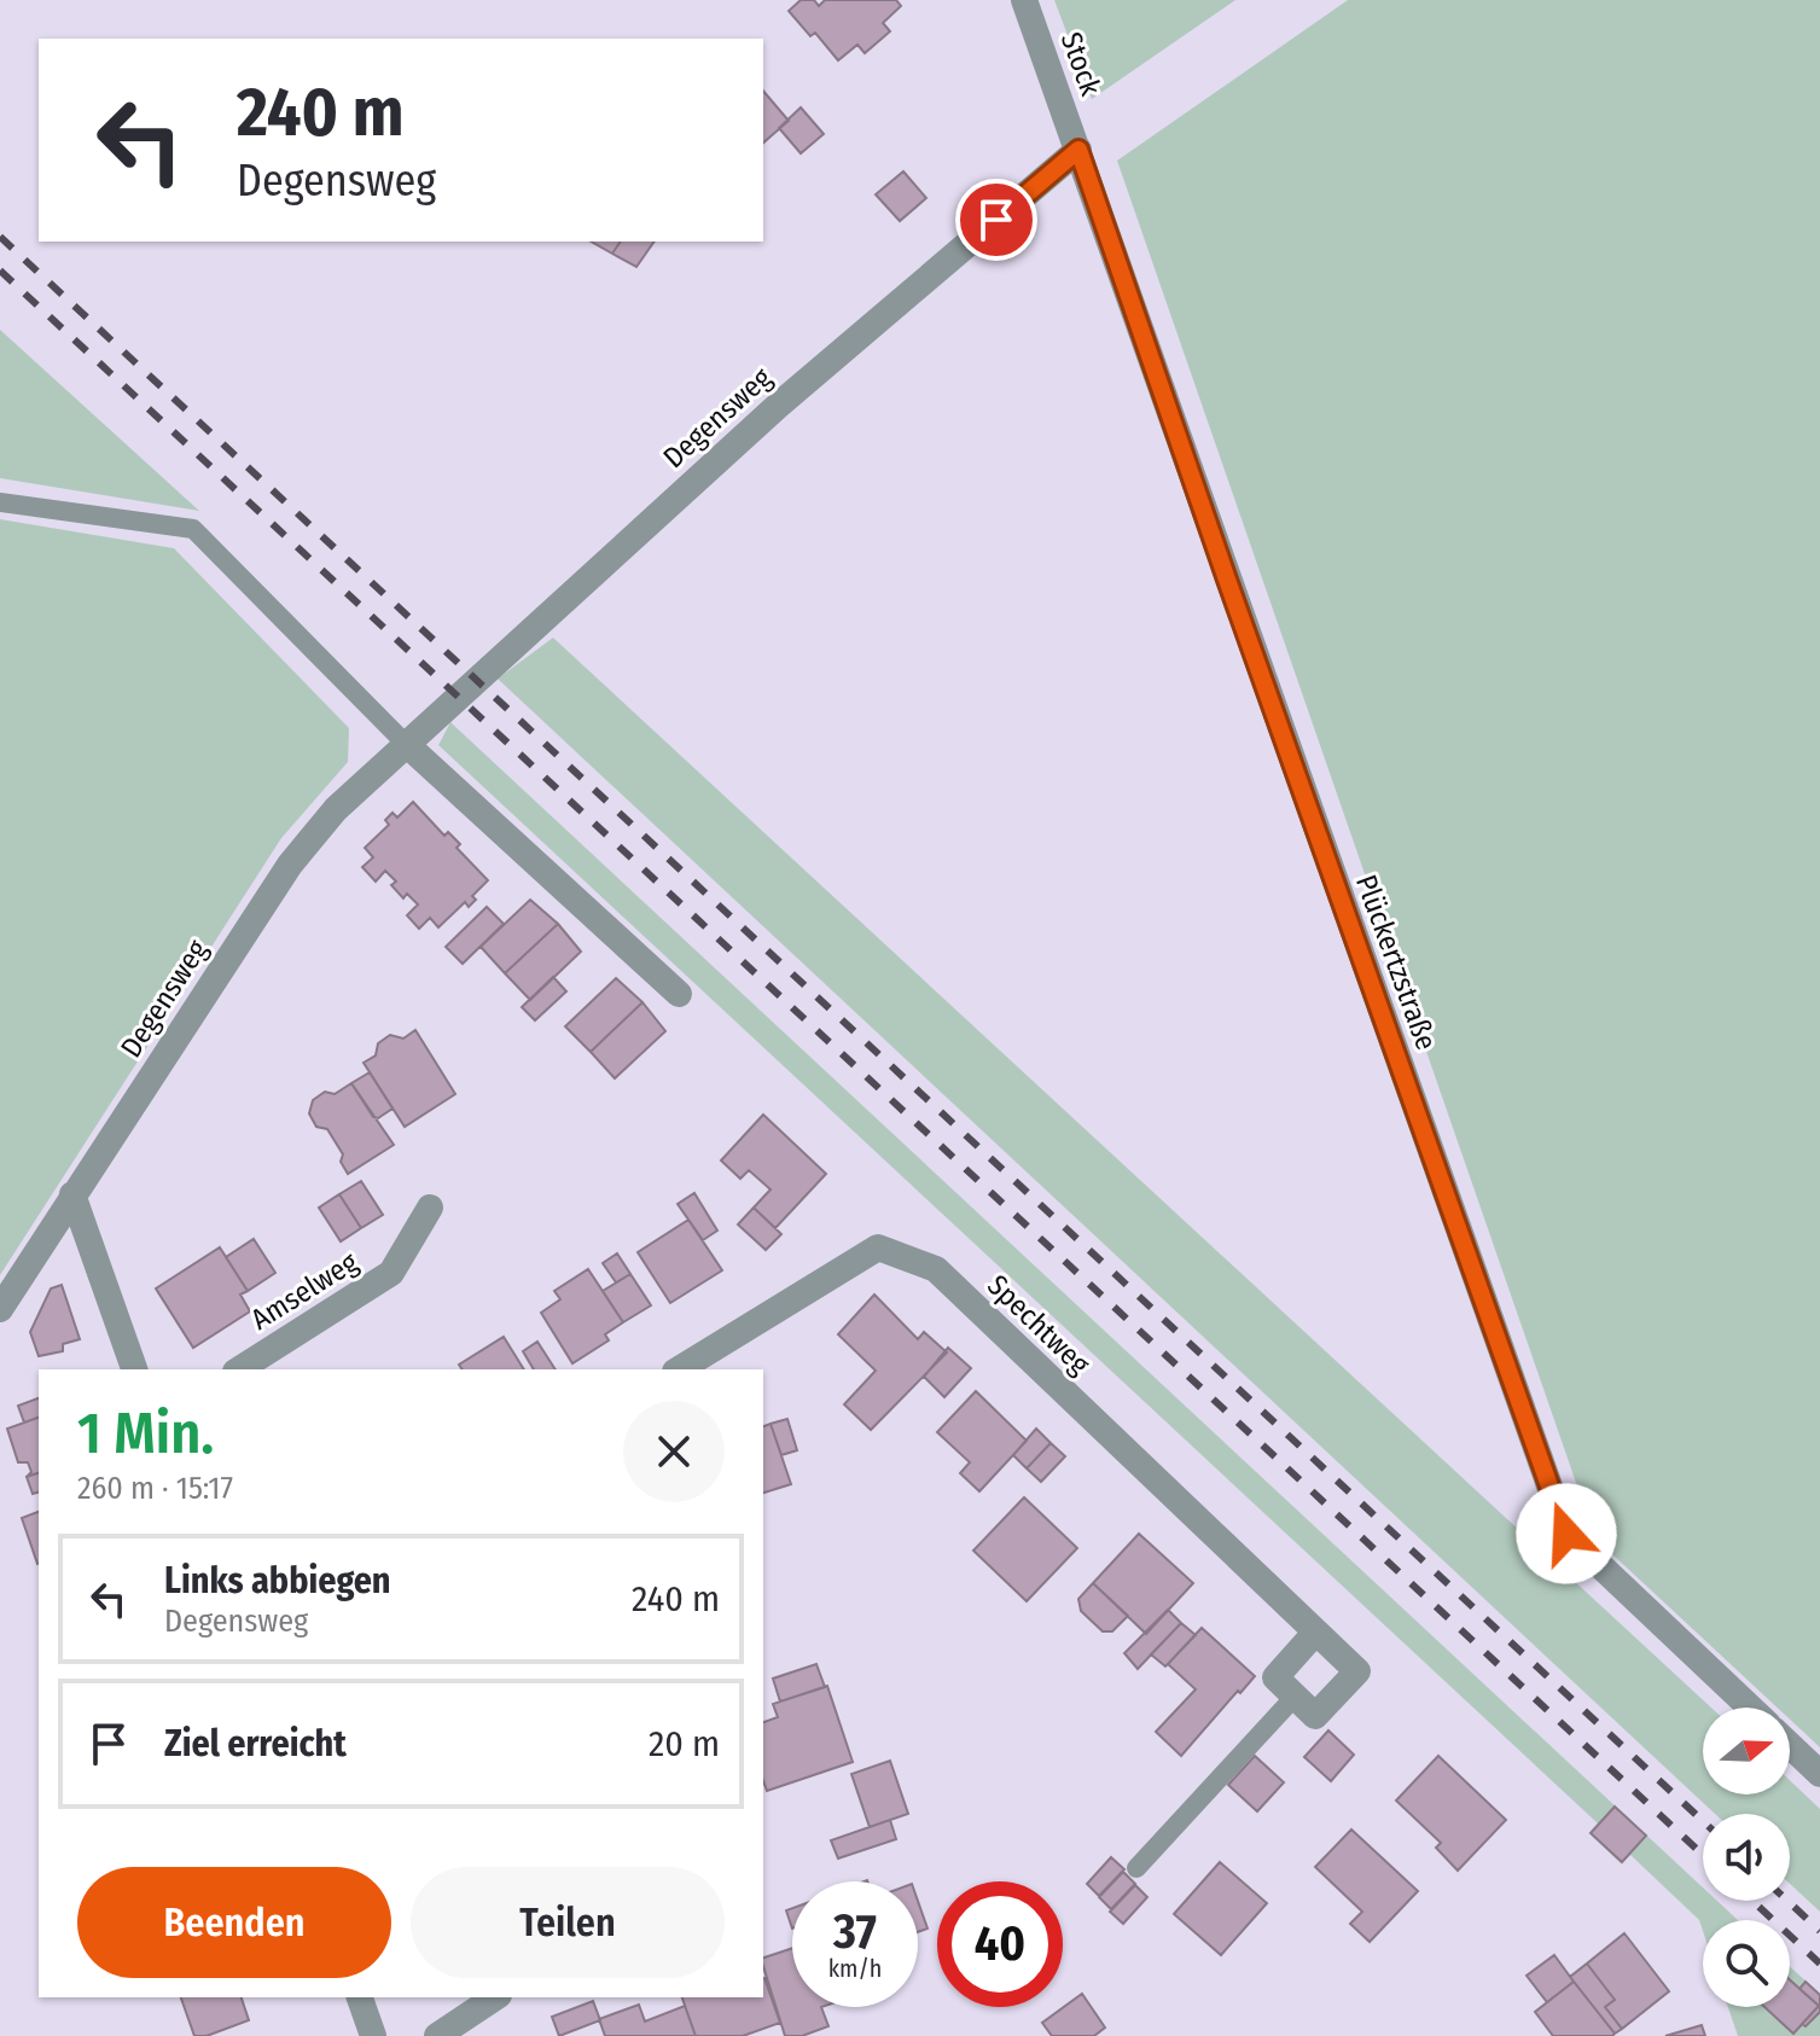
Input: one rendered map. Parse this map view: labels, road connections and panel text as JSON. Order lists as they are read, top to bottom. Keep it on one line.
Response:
{"streets":{"street":["Stock","Degensweg","Plückertzstraße","Amselweg","Spechtweg"]},"crossings":[["Stock","Degensweg"],["Stock","Plückertzstraße"],["Degensweg","Plückertzstraße"]],"north":"right","page":{"turn":["240 m","Degensweg"],"heading":["1 Min.","260 m · 15:17"],"list":[{"name":"Links abbiegen","note":"Degensweg","value":"240 m"},{"name":"Ziel erreicht","value":"20 m"}],"buttons":["Beenden","Teilen"],"speed":"37 km/h","limit":"40"}}
